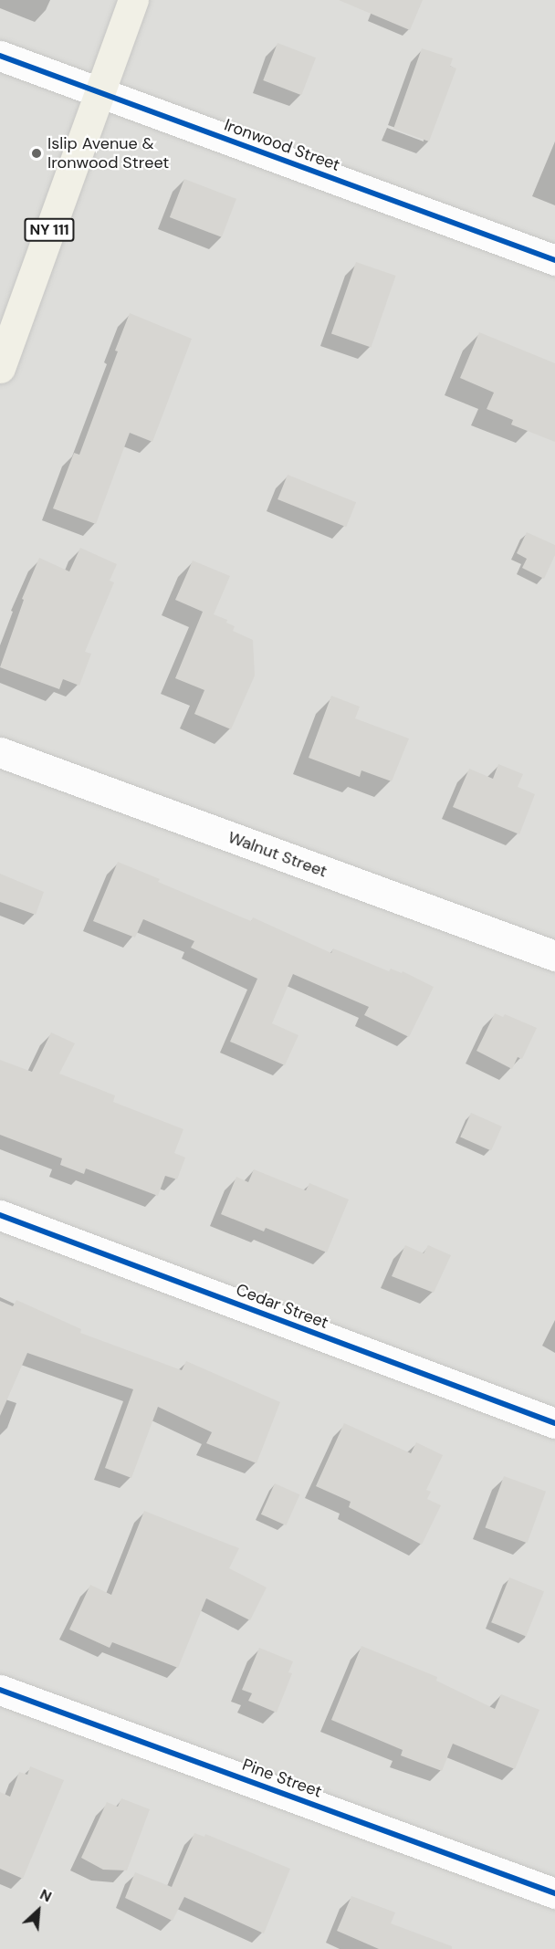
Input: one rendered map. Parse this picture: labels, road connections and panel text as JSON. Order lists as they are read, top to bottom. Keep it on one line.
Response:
{"streets":{"main road":["NY 111"],"street":["Ironwood Street","Walnut Street","Cedar Street","Pine Street"]},"crossings":[["Ironwood Street","NY 111"]],"places":["Islip Avenue & Ironwood Street"],"north":"top right"}
